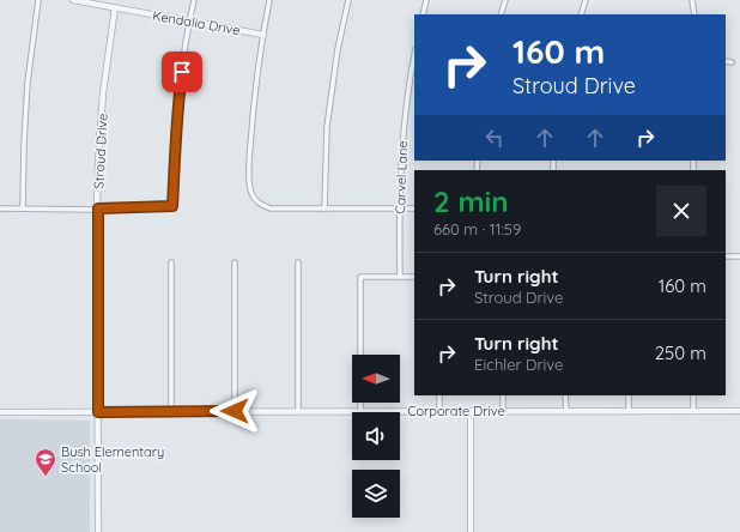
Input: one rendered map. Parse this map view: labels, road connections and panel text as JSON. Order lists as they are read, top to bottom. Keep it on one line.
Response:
{"streets":{"street":["Kendalia Drive","Stroud Drive","Carvel Lane","Corporate Drive"]},"crossings":[["Kendalia Drive","Stroud Drive"],["Stroud Drive","Corporate Drive"]],"places":{"school or university":["Bush Elementary School"]},"north":"left","page":{"turn":["160 m","Stroud Drive"],"heading":["2 min","660 m · 11:59"],"list":[{"name":"Turn right","note":"Stroud Drive","value":"160 m"},{"name":"Turn right","note":"Eichler Drive","value":"250 m"}]}}
